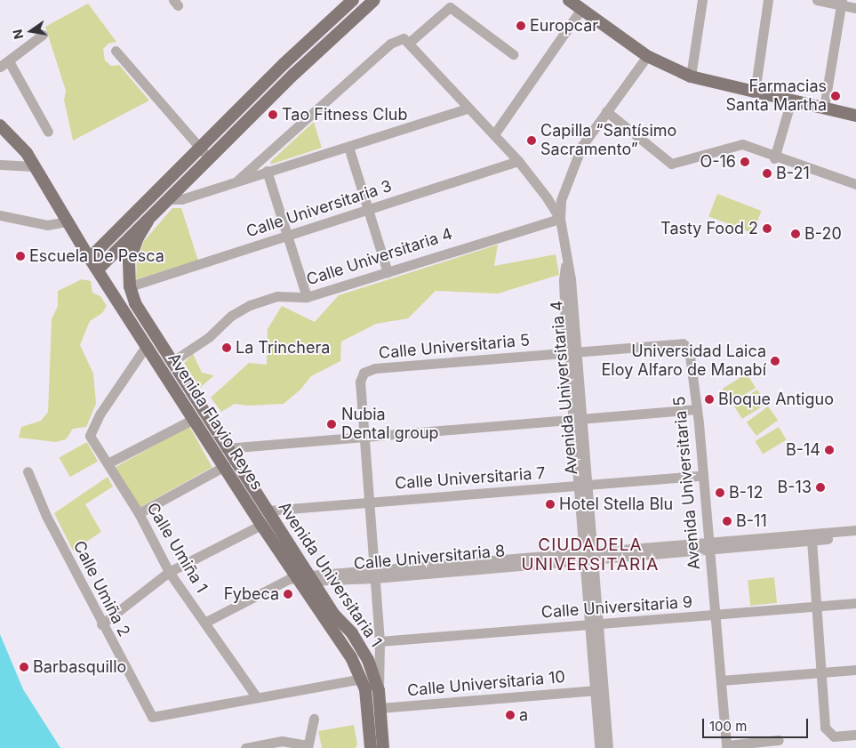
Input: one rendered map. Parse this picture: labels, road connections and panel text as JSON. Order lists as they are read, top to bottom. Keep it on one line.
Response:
{"streets":{"main road":["Avenida Flavio Reyes","Avenida Universitaria 1"],"street":["Calle Universitaria 3","Calle Universitaria 4","Calle Universitaria 5","Avenida Universitaria 4","Calle Universitaria 7","Avenida Universitaria 5","Calle Umiña 1","Calle Universitaria 8","Calle Umiña 2","Calle Universitaria 9","Calle Universitaria 10"]},"crossings":[["Calle Universitaria 3","Avenida Universitaria 4"],["Calle Universitaria 3","Avenida Universitaria 1"],["Calle Universitaria 4","Avenida Universitaria 4"],["Calle Universitaria 4","Avenida Universitaria 1"],["Calle Universitaria 5","Avenida Universitaria 4"],["Calle Universitaria 5","Avenida Universitaria 5"],["Avenida Universitaria 4","Calle Universitaria 7"],["Avenida Universitaria 4","Calle Universitaria 8"],["Avenida Universitaria 4","Calle Universitaria 9"],["Avenida Universitaria 4","Calle Universitaria 10"],["Avenida Flavio Reyes","Calle Umiña 1"],["Avenida Flavio Reyes","Calle Universitaria 8"],["Avenida Flavio Reyes","Avenida Universitaria 1"],["Calle Universitaria 7","Avenida Universitaria 5"],["Calle Universitaria 7","Avenida Universitaria 1"],["Avenida Universitaria 5","Calle Universitaria 8"],["Avenida Universitaria 5","Calle Universitaria 9"],["Calle Umiña 1","Calle Universitaria 8"],["Calle Umiña 1","Calle Umiña 2"],["Calle Universitaria 8","Avenida Universitaria 1"],["Avenida Universitaria 1","Calle Universitaria 10"]],"districts":["CIUDADELA UNIVERSITARIA"],"places":["Europcar","Farmacias Santa Martha","Tao Fitness Club","Capilla “Santísimo Sacramento”","O-16","B-21","Tasty Food 2","B-20","Escuela De Pesca","La Trinchera","Universidad Laica Eloy Alfaro de Manabí","Bloque Antiguo","Nubia Dental group","B-14","B-13","B-12","Hotel Stella Blu","B-11","Fybeca","Barbasquillo","a"],"scale_bar":"100 m","north":"left"}
